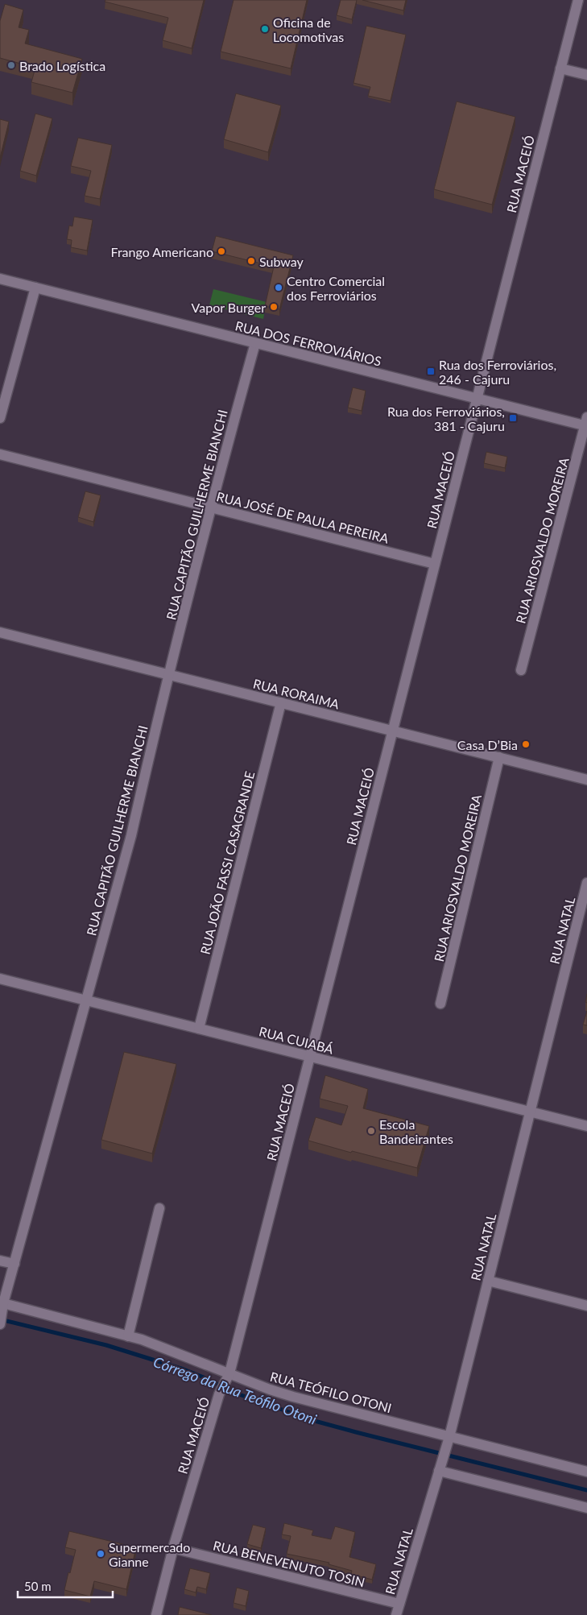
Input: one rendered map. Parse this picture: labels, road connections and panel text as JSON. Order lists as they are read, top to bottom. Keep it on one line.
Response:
{"streets":{"street":["RUA MACEIÓ","RUA DOS FERROVIÁRIOS","RUA CAPITÃO GUILHERME BIANCHI","RUA JOSÉ DE PAULA PEREIRA","RUA ARIOSVALDO MOREIRA","RUA RORAIMA","RUA JOÃO FASSI CASAGRANDE","RUA NATAL","RUA CUIABÁ","RUA TEÓFILO OTONI","RUA BENEVENUTO TOSIN"]},"crossings":[["RUA MACEIÓ","RUA DOS FERROVIÁRIOS"],["RUA MACEIÓ","RUA JOSÉ DE PAULA PEREIRA"],["RUA MACEIÓ","RUA RORAIMA"],["RUA MACEIÓ","RUA CUIABÁ"],["RUA MACEIÓ","RUA TEÓFILO OTONI"],["RUA MACEIÓ","RUA BENEVENUTO TOSIN"],["RUA DOS FERROVIÁRIOS","RUA CAPITÃO GUILHERME BIANCHI"],["RUA DOS FERROVIÁRIOS","RUA ARIOSVALDO MOREIRA"],["RUA CAPITÃO GUILHERME BIANCHI","RUA JOSÉ DE PAULA PEREIRA"],["RUA CAPITÃO GUILHERME BIANCHI","RUA RORAIMA"],["RUA CAPITÃO GUILHERME BIANCHI","RUA CUIABÁ"],["RUA CAPITÃO GUILHERME BIANCHI","RUA TEÓFILO OTONI"],["RUA ARIOSVALDO MOREIRA","RUA RORAIMA"],["RUA RORAIMA","RUA JOÃO FASSI CASAGRANDE"],["RUA JOÃO FASSI CASAGRANDE","RUA CUIABÁ"],["RUA NATAL","RUA CUIABÁ"],["RUA NATAL","RUA TEÓFILO OTONI"],["RUA NATAL","RUA BENEVENUTO TOSIN"]],"water":["Córrego da Rua Teófilo Otoni"],"places":{"other":["Oficina de Locomotivas","Brado Logística","Frango Americano","Subway","Centro Comercial dos Ferroviários","Vapor Burger","Casa D’Bia","Escola Bandeirantes","Supermercado Gianne"],"transit":["Rua dos Ferroviários, 246 - Cajuru","Rua dos Ferroviários, 381 - Cajuru"]},"scale_bar":"50 m"}
